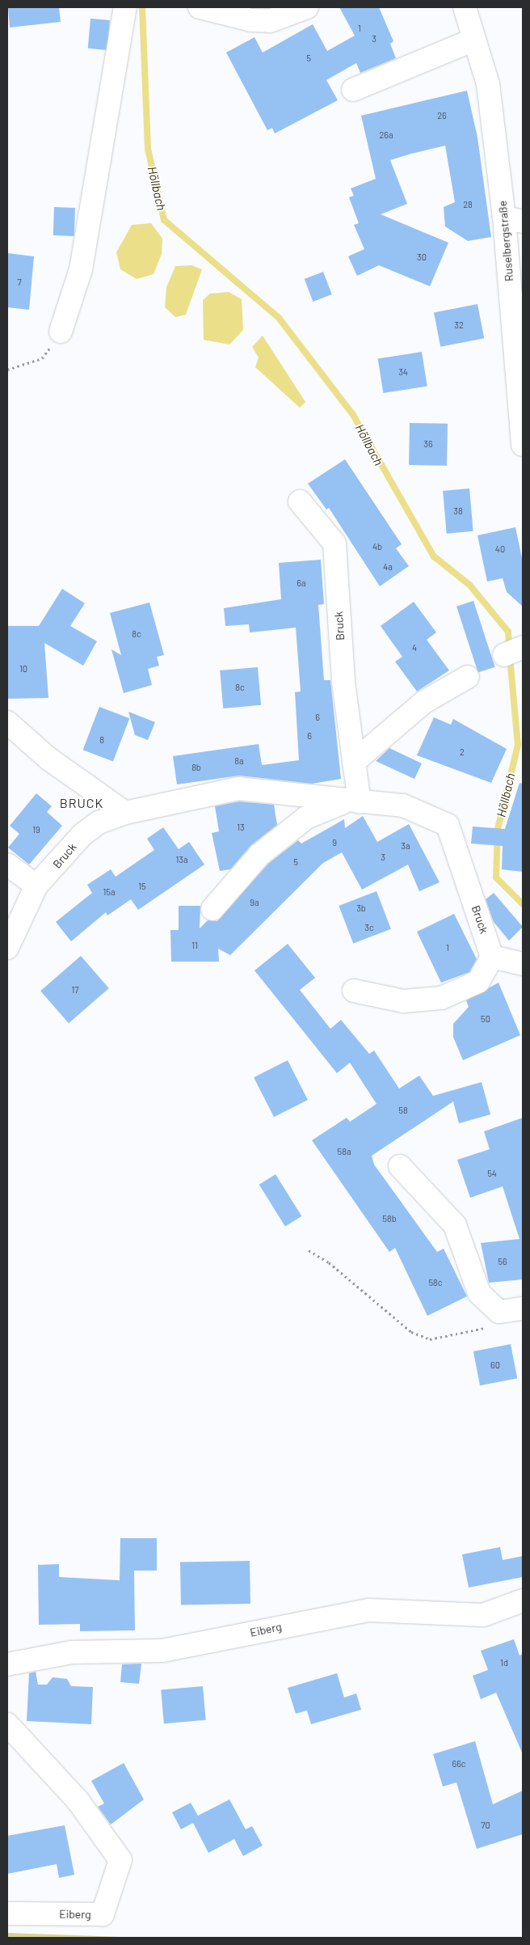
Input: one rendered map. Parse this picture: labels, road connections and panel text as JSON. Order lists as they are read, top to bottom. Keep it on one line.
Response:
{"streets":{"street":["Ruselbergstraße","Bruck","Eiberg"]},"districts":["BRUCK"],"water":["Höllbach"],"house_numbers":["1","3","5","26","26a","28","30","7","32","34","36","38","4b","40","4a","6a","8c","4","10","8c","6","6","8","2","8a","8b","13","19","9","3a","3","13a","5","15","15a","9a","3b","3c","11","1","17","50","58","58a","54","58b","56","58c","60","1d","66c","70"]}
